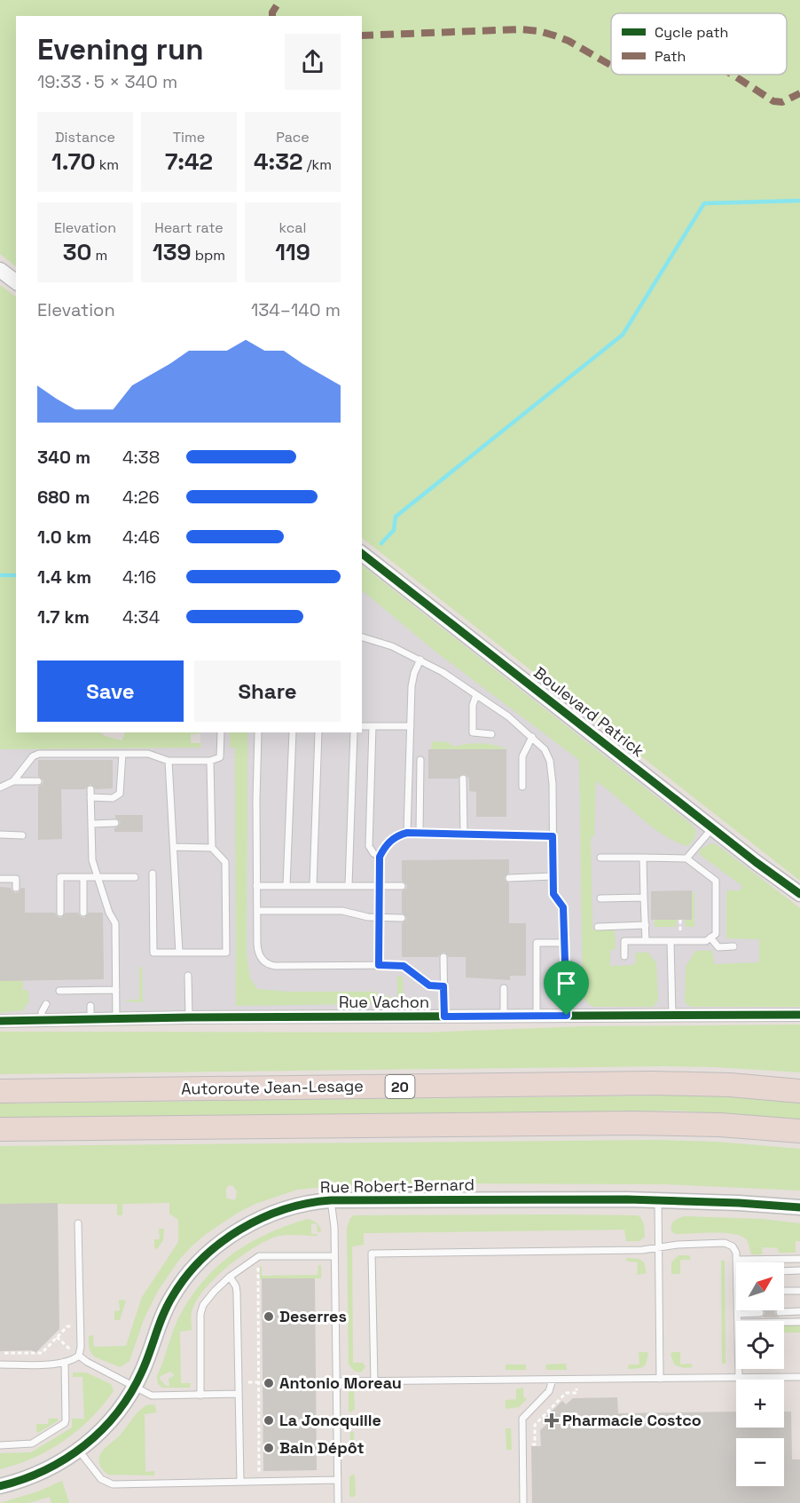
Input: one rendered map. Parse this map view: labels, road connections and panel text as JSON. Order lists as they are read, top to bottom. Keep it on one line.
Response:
{"streets":{"highway":["20","Autoroute Jean-Lesage"],"street":["Boulevard Patrick","Rue Vachon","Rue Robert-Bernard"]},"places":{"other":["Deserres","Antonio Moreau","La Joncquille","Bain Dépôt"],"health":["Pharmacie Costco"]},"legend":["Cycle path","Path"],"north":"top right","page":{"heading":["Evening run","19:33 · 5 × 340 m"],"stats":[["Distance","1.70 km"],["Time","7:42"],["Pace","4:32 /km"],["Elevation","30 m"],["Heart rate","139 bpm"],["kcal","119"]],"chart":["Elevation","134–140 m"],"list":[{"name":"340 m","note":"4:38"},{"name":"680 m","note":"4:26"},{"name":"1.0 km","note":"4:46"},{"name":"1.4 km","note":"4:16"},{"name":"1.7 km","note":"4:34"}],"buttons":["Save","Share"],"map_buttons":["+","−"]}}
